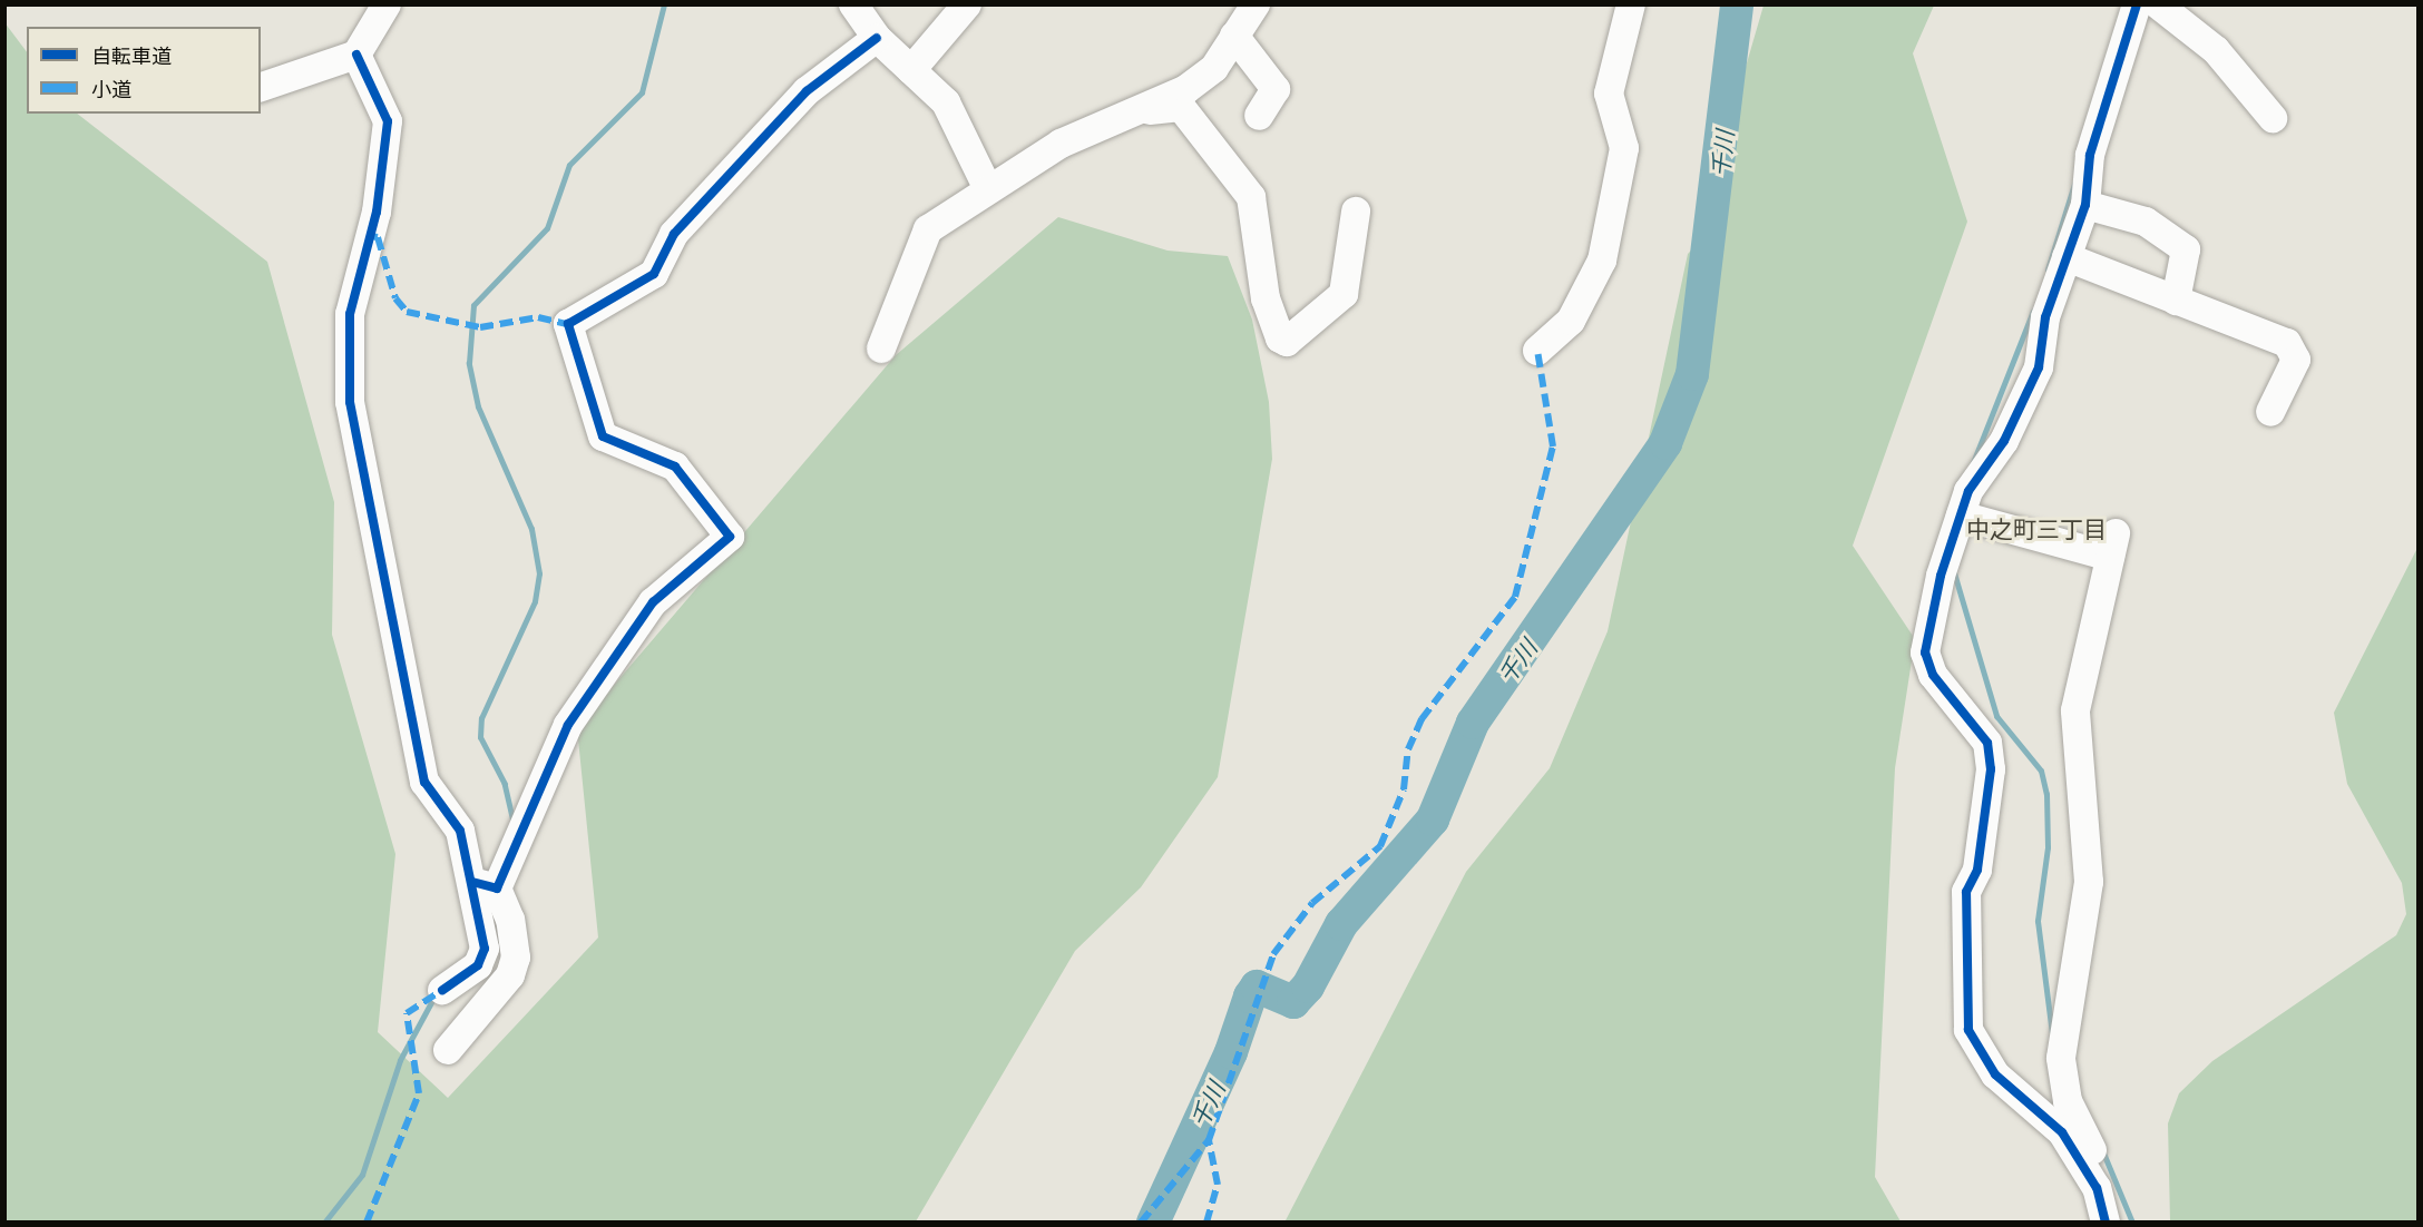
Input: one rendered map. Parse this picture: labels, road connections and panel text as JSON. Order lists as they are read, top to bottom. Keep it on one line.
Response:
{"districts":["中之町三丁目"],"water":["千川"],"legend":["自転車道","小道"]}
